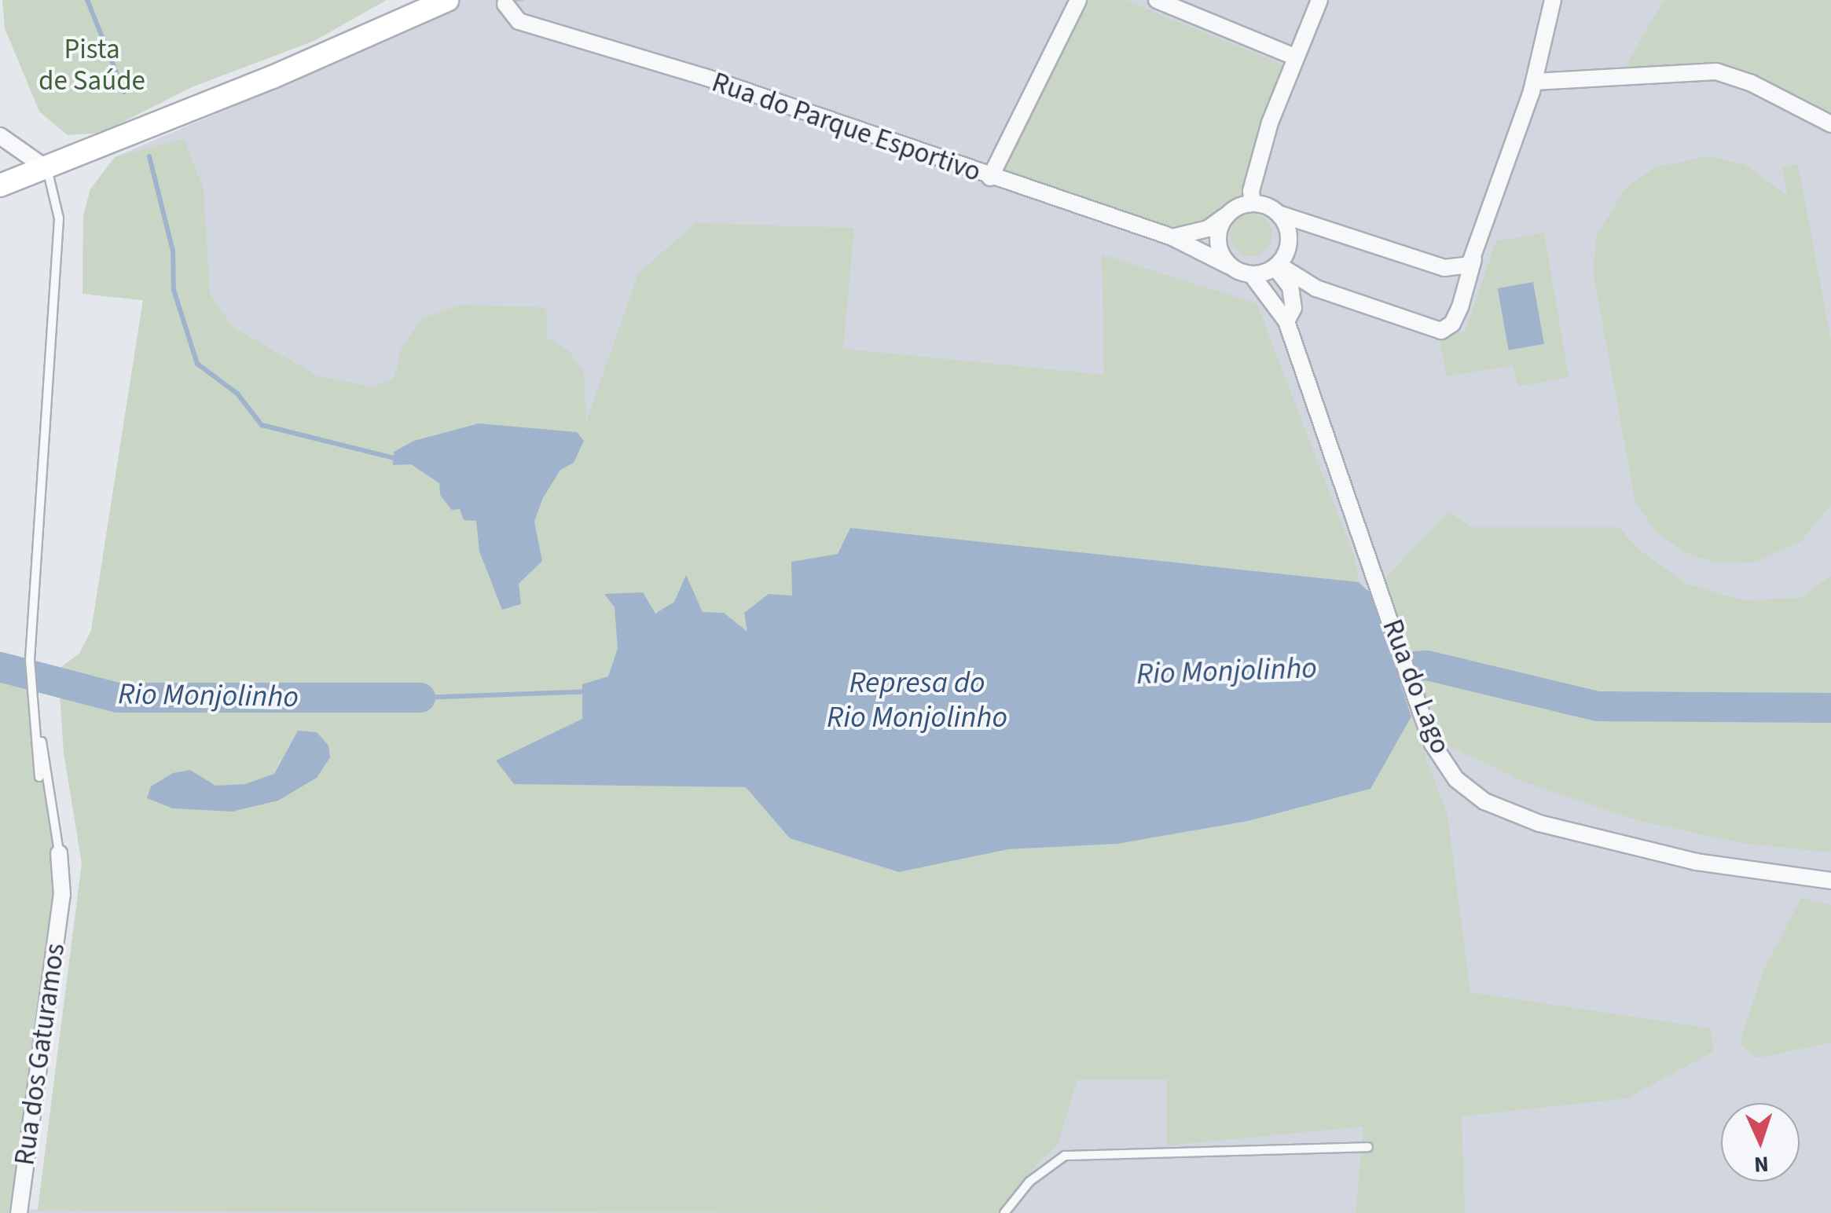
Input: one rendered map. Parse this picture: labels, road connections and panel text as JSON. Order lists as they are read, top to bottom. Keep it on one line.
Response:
{"streets":{"street":["Rua do Parque Esportivo","Rua do Lago","Rua dos Gaturamos"]},"crossings":[["Rua do Parque Esportivo","Rua do Lago"]],"water":["Rio Monjolinho","Represa do Rio Monjolinho"],"parks":["Pista de Saúde"],"north":"bottom"}
